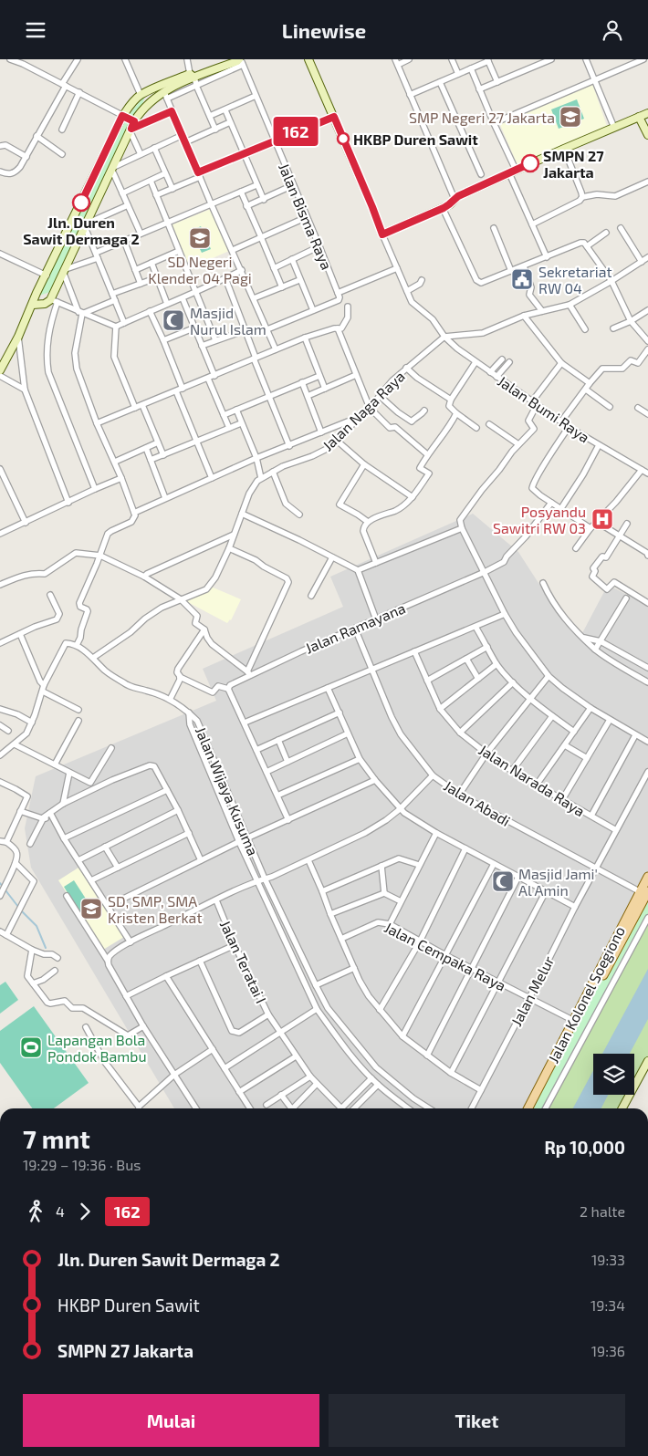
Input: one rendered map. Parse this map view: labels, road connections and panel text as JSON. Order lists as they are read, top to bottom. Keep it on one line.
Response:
{"streets":{"main road":["Jalan Kolonel Soegiono"],"street":["Jalan Bisma Raya","Jalan Bumi Raya","Jalan Naga Raya","Jalan Ramayana","Jalan Narada Raya","Jalan Wijaya Kusuma","Jalan Abadi","Jalan Cempaka Raya","Jalan Teratai I","Jalan Melur"]},"crossings":[["Jalan Bumi Raya","Jalan Naga Raya"],["Jalan Ramayana","Jalan Abadi"],["Jalan Narada Raya","Jalan Melur"],["Jalan Abadi","Jalan Melur"],["Jalan Abadi","Jalan Kolonel Soegiono"],["Jalan Cempaka Raya","Jalan Melur"],["Jalan Cempaka Raya","Jalan Kolonel Soegiono"]],"places":{"school or university":["SMP Negeri 27 Jakarta","SD Negeri Klender 04 Pagi","SD, SMP, SMA Kristen Berkat"],"other":["HKBP Duren Sawit","SMPN 27 Jakarta","Jln. Duren Sawit Dermaga 2"],"public building":["Sekretariat RW 04"],"mosque":["Masjid Nurul Islam","Masjid Jami' Al Amin"],"hospital":["Posyandu Sawitri RW 03"],"sports":["Lapangan Bola Pondok Bambu"]},"lines":["bus line 162"],"page":{"header":"Linewise","on_map":"162","heading":["7 mnt","19:29 – 19:36 · Bus","Rp 10,000"],"legs":["4","162","2 halte"],"list":[{"name":"Jln. Duren Sawit Dermaga 2","value":"19:33"},{"name":"HKBP Duren Sawit","value":"19:34"},{"name":"SMPN 27 Jakarta","value":"19:36"}],"buttons":["Mulai","Tiket"]}}
